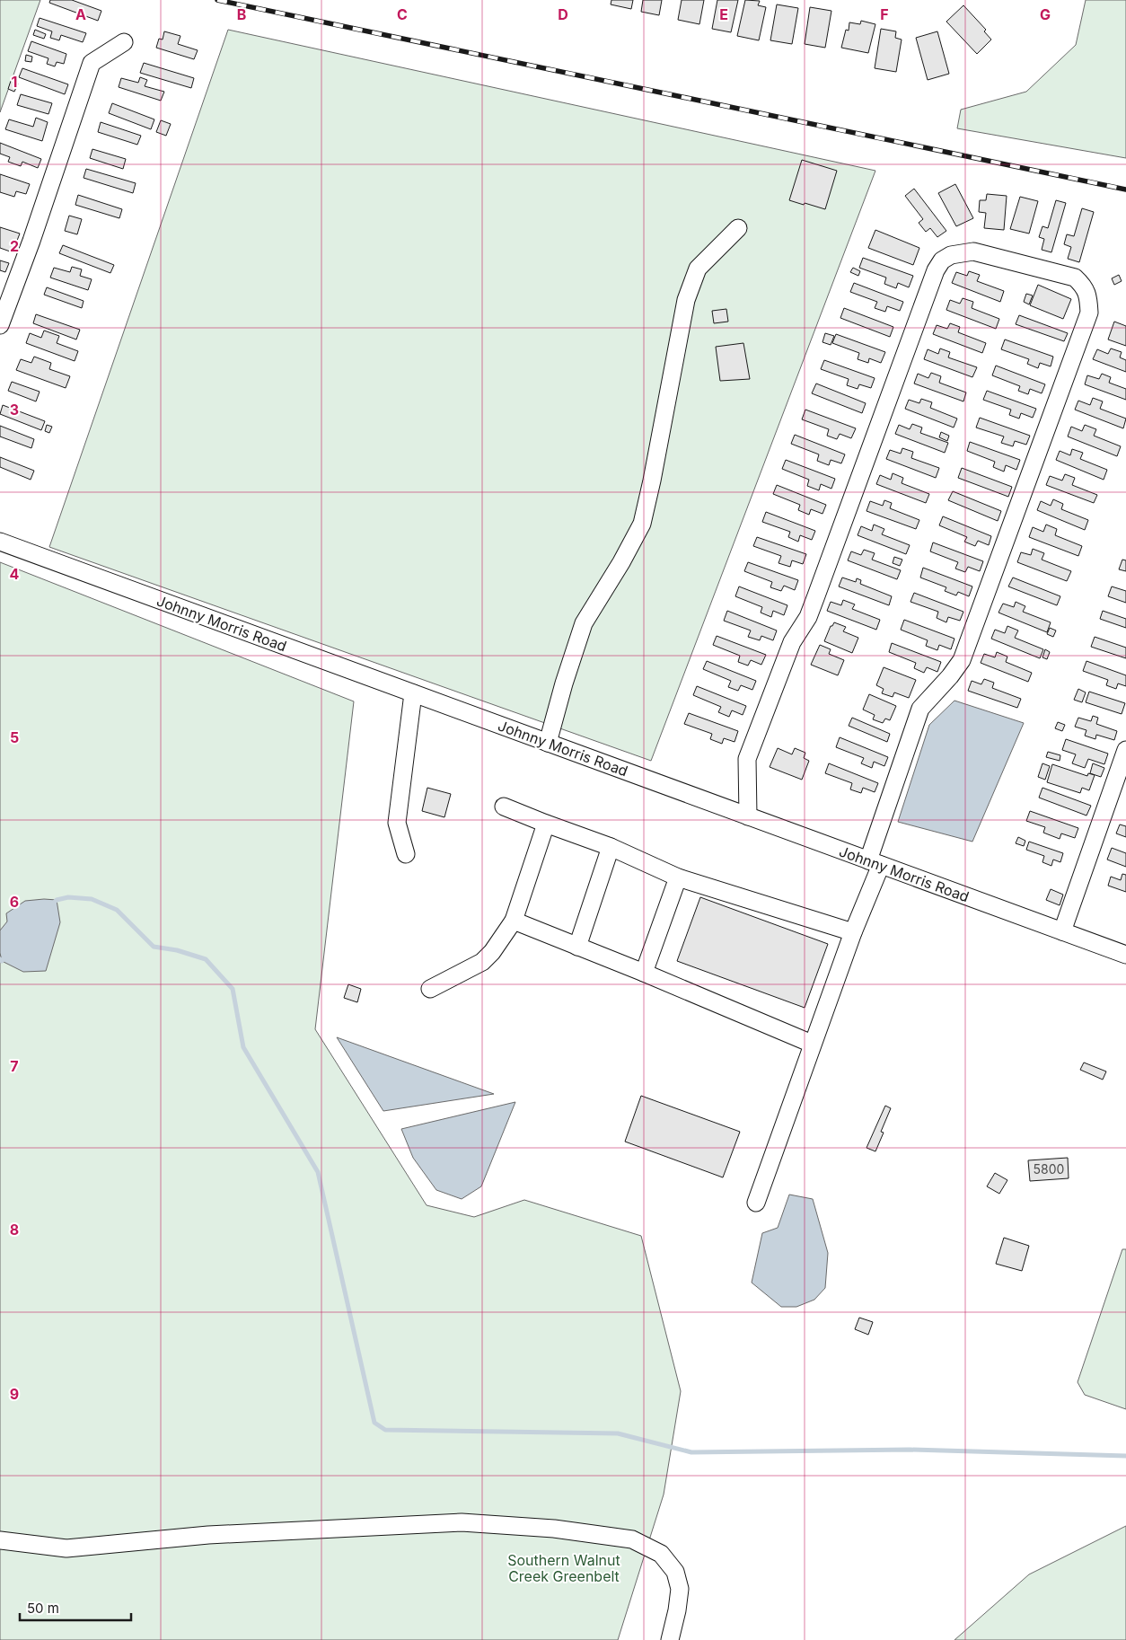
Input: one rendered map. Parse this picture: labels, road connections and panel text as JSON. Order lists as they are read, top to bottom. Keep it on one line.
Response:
{"streets":{"street":["Johnny Morris Road"]},"parks":["Southern Walnut Creek Greenbelt"],"house_numbers":["5800"],"scale_bar":"50 m","grid":{"columns":["A","B","C","D","E","F","G"],"rows":["1","2","3","4","5","6","7","8","9"]}}
